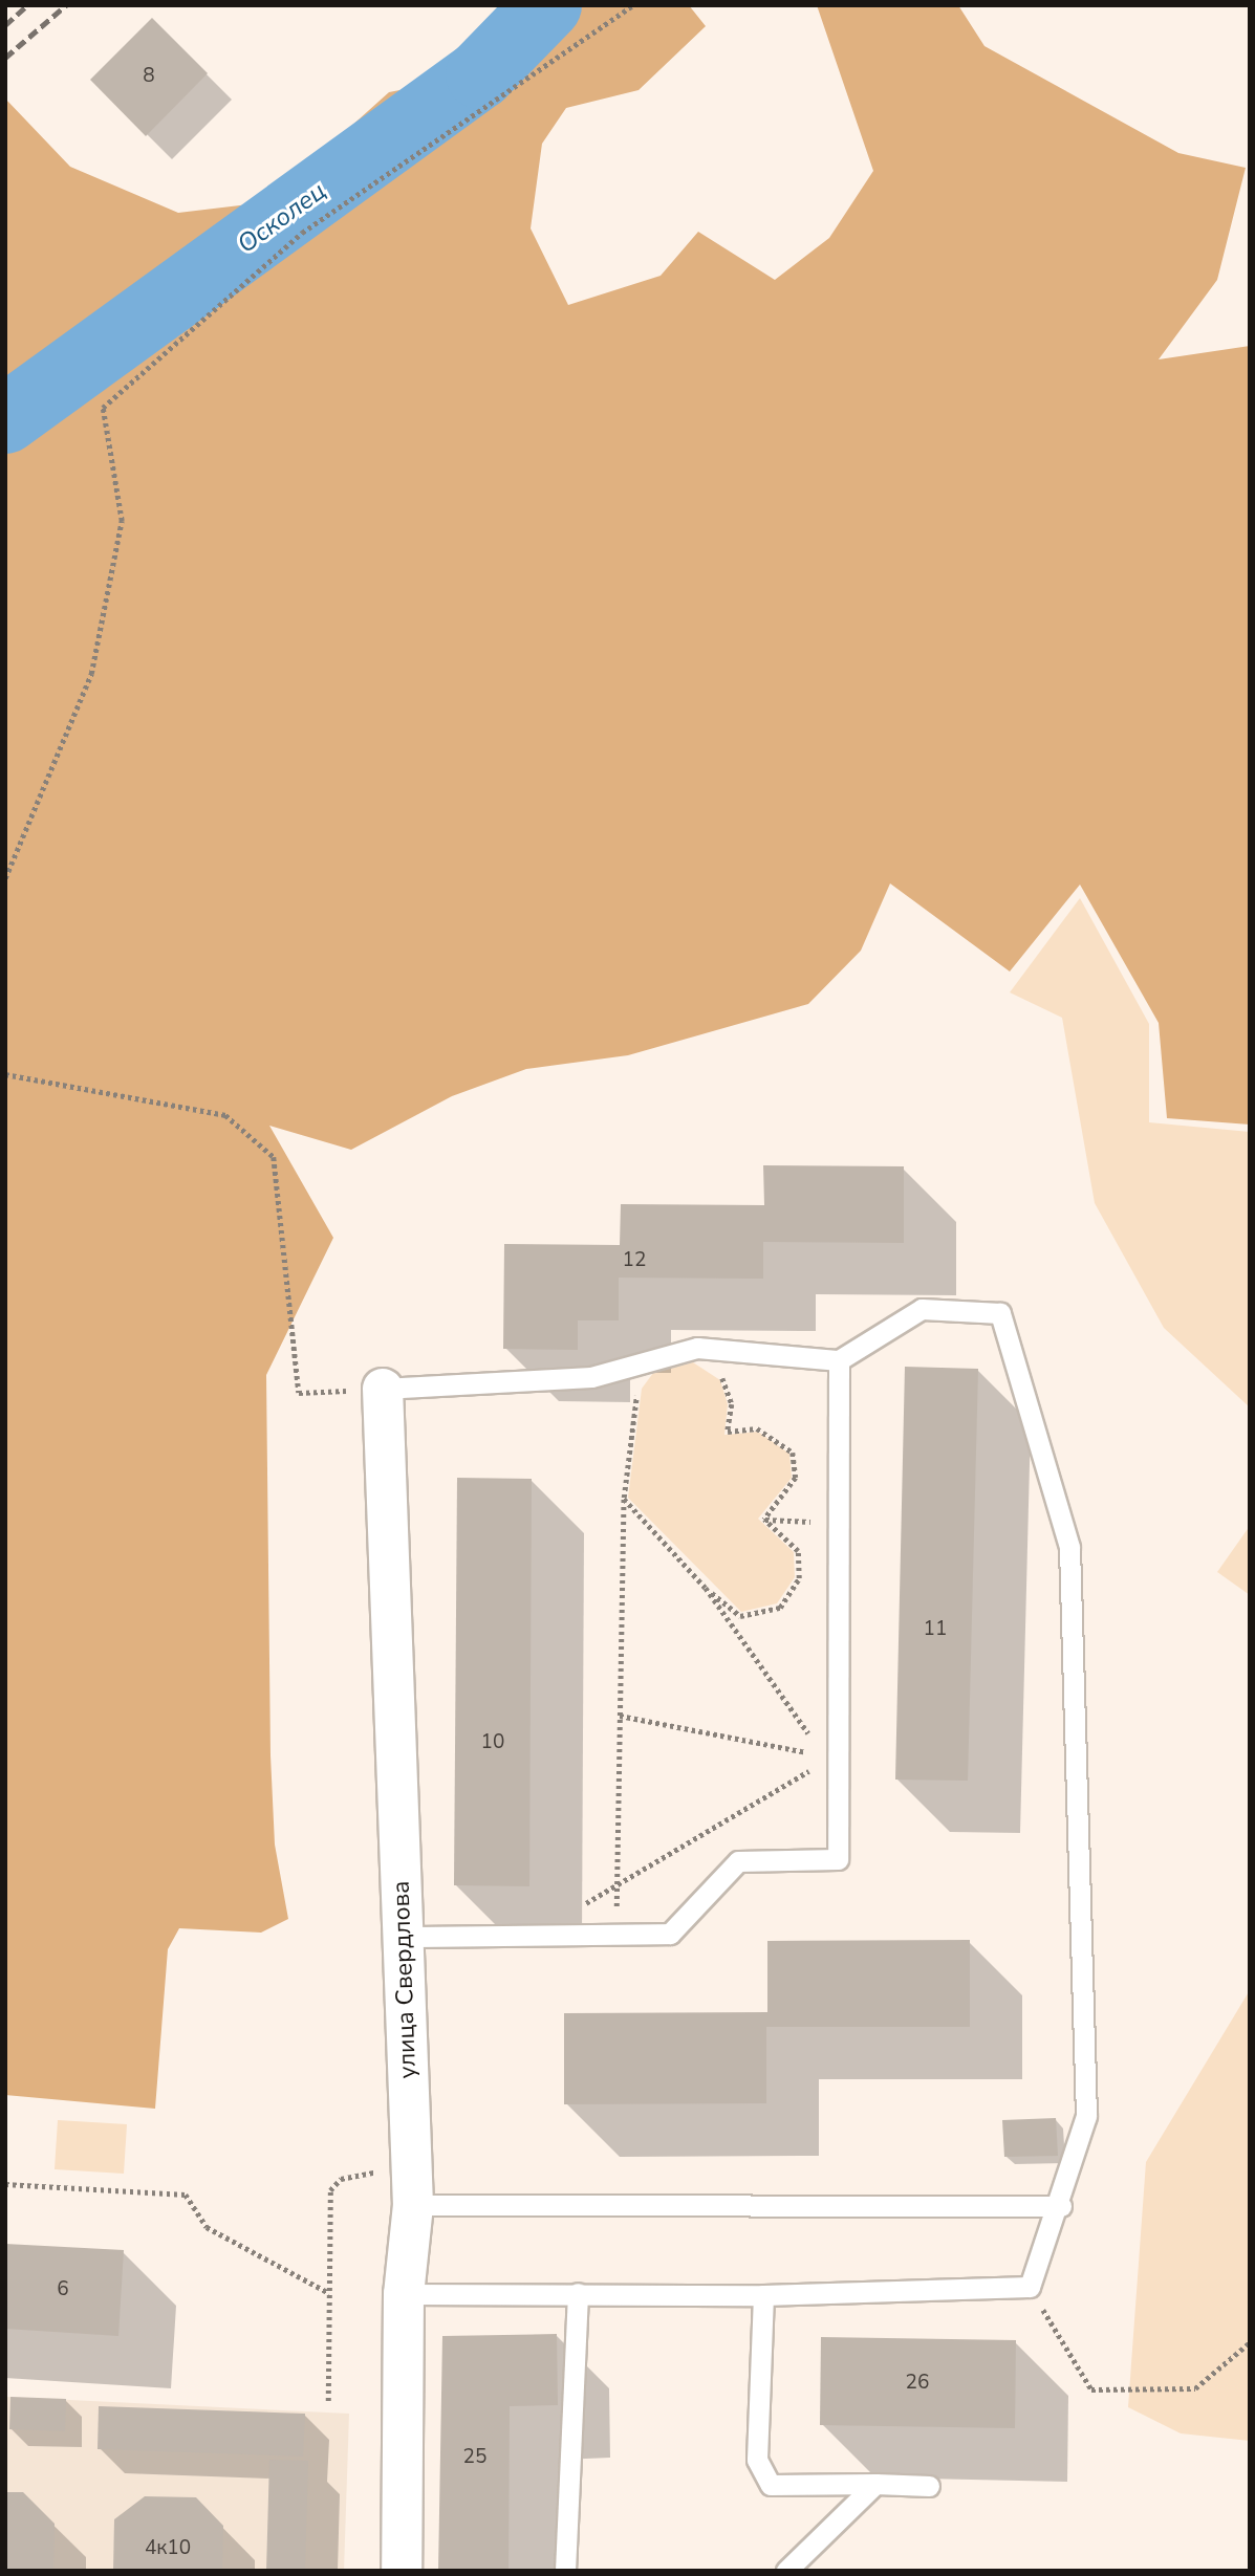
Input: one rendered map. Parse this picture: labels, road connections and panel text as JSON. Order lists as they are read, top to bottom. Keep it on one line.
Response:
{"streets":{"street":["улица Свердлова"]},"water":["Осколец"],"house_numbers":["8","12","11","10","6","26","25","4к10"]}
